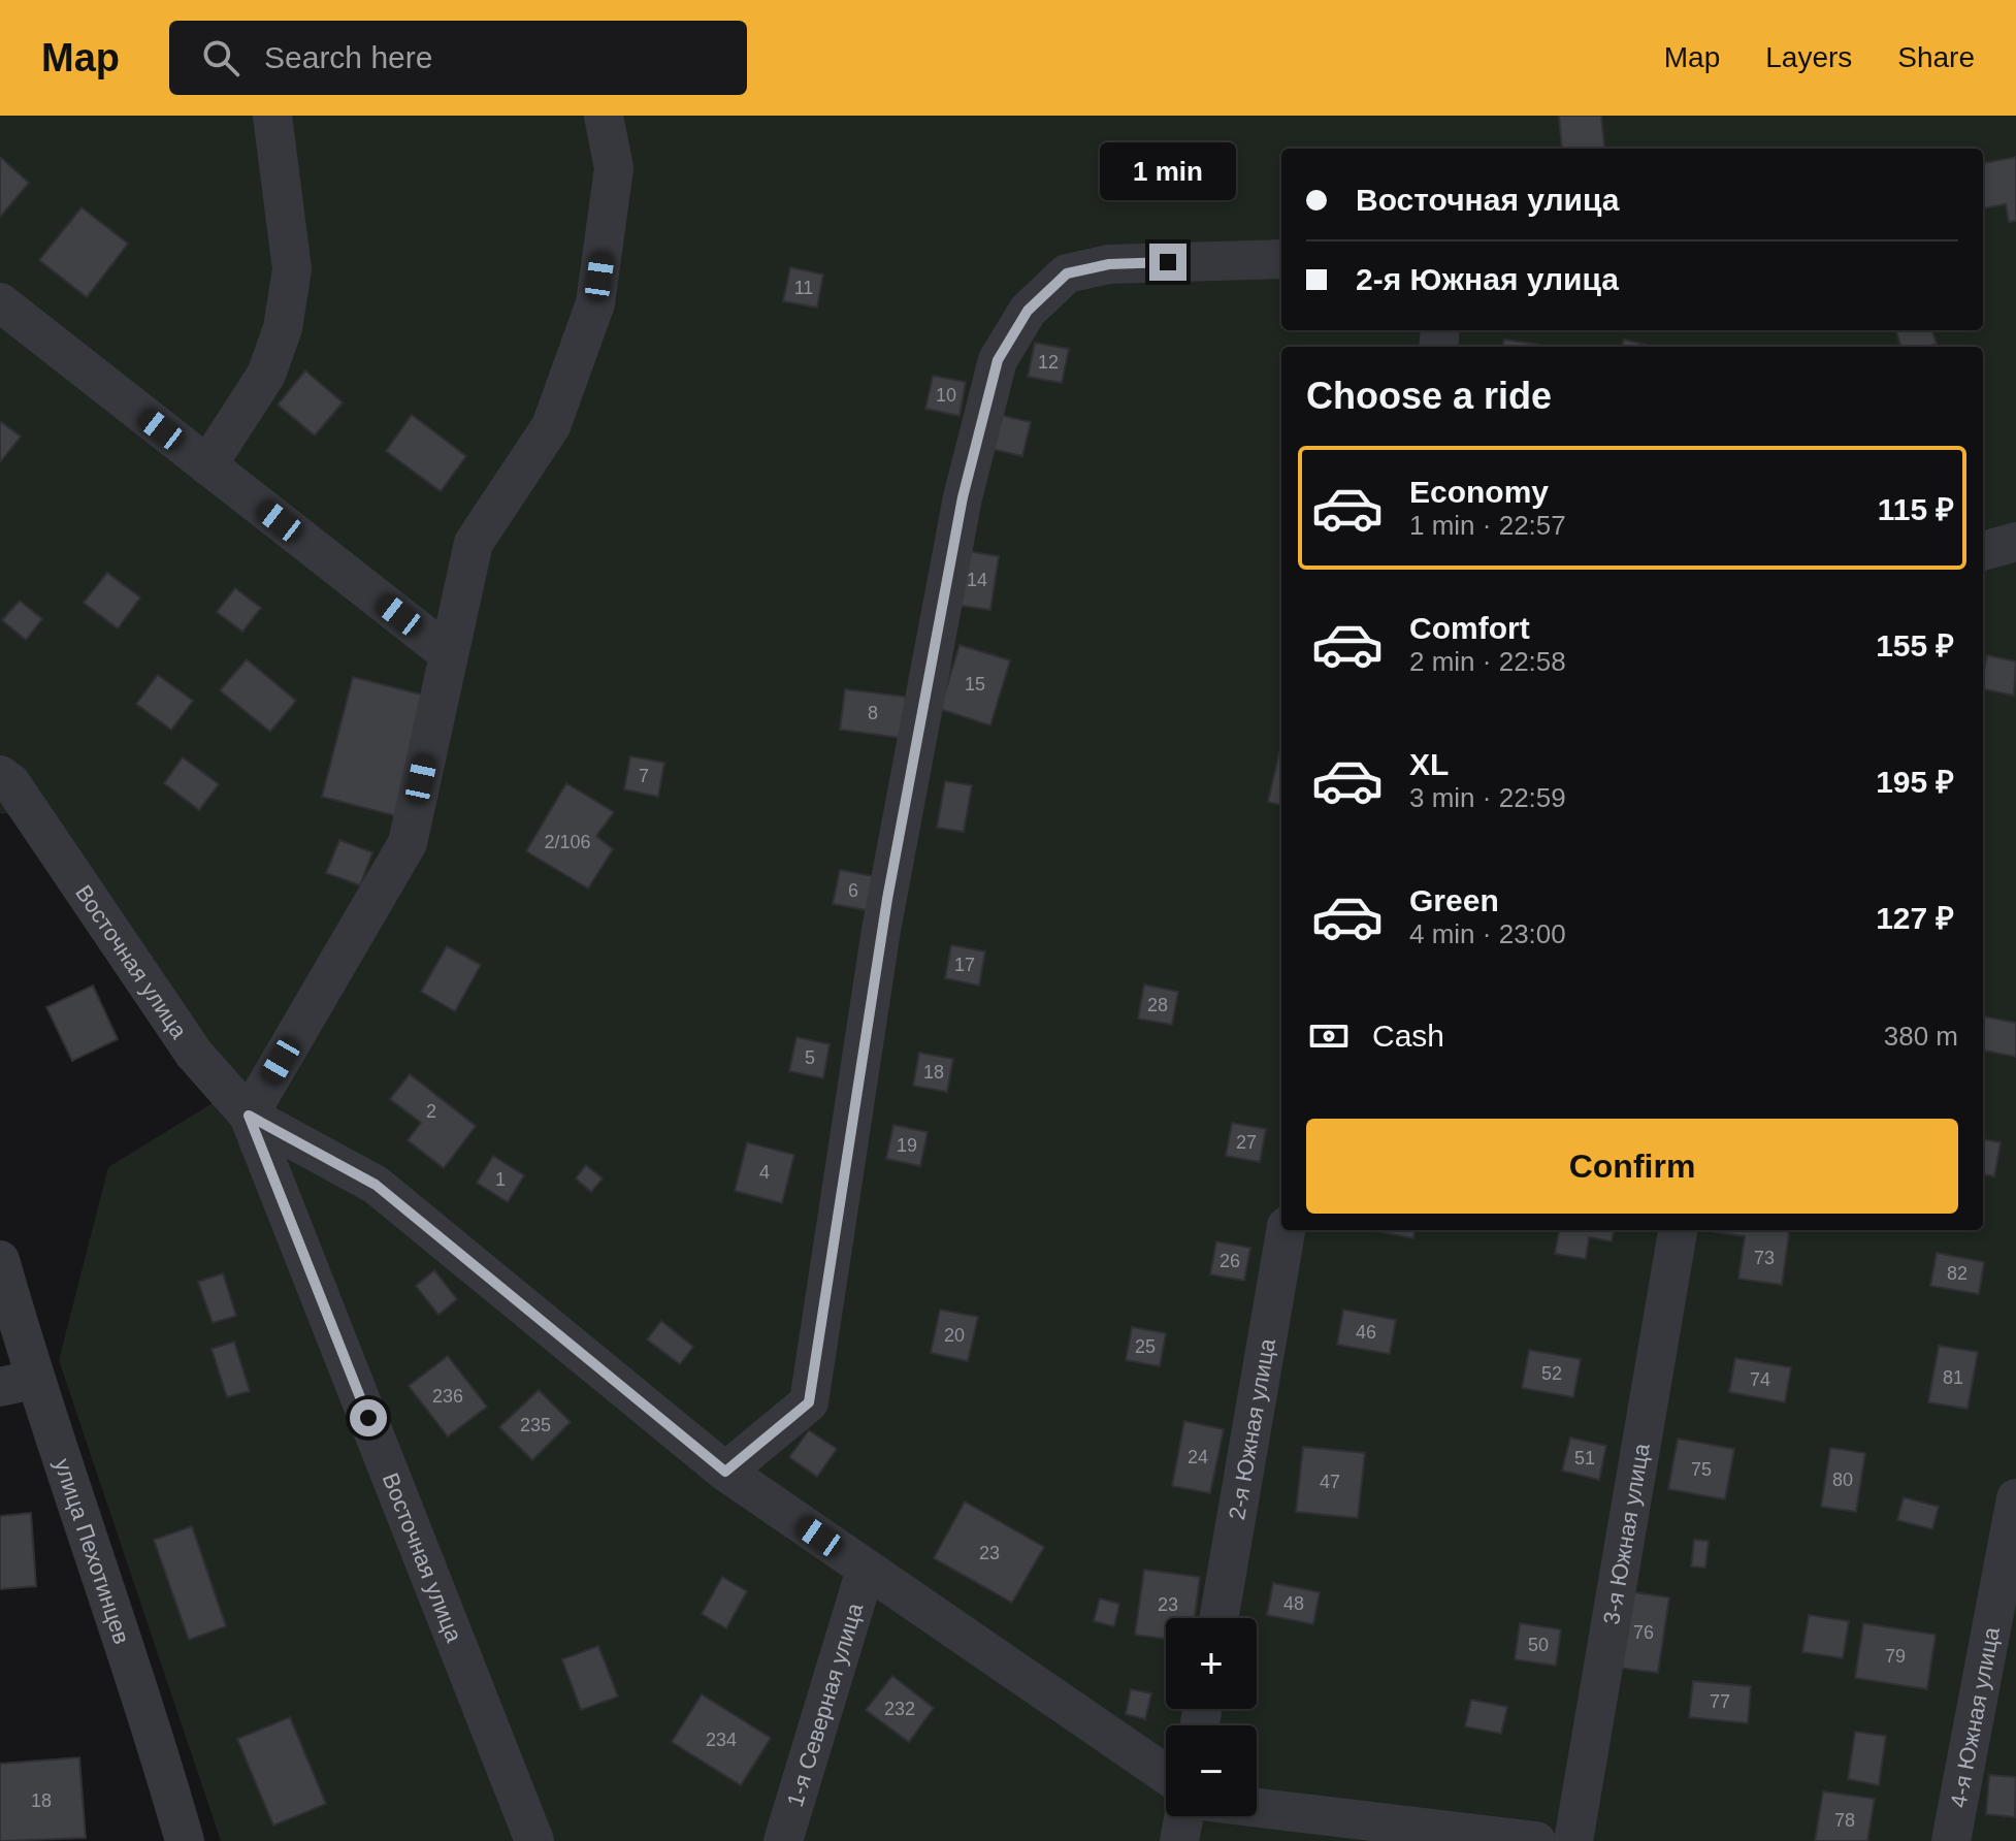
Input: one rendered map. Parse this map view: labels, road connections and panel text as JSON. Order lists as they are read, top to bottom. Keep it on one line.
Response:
{"streets":{"street":["Восточная улица","2-я Южная улица","3-я Южная улица","улица Пехотинцев","1-я Северная улица","4-я Южная улица"]},"house_numbers":["11","12","10","14","15","8","7","2/106","6","17","28","5","18","2","27","19","4","1","73","26","82","46","20","25","52","81","74","236","235","24","51","75","80","47","23","48","23","76","50","79","77","232","234","18","78"],"page":{"header":"Map","search":"Search here","nav":["Map","Layers","Share"],"bubble":"1 min","banner":["Восточная улица","2-я Южная улица"],"heading":"Choose a ride","list":[{"name":"Economy","note":"1 min · 22:57","value":"115 ₽"},{"name":"Comfort","note":"2 min · 22:58","value":"155 ₽"},{"name":"XL","note":"3 min · 22:59","value":"195 ₽"},{"name":"Green","note":"4 min · 23:00","value":"127 ₽"}],"pay":["Cash","380 m"],"buttons":"Confirm","map_buttons":["+","−"]}}
